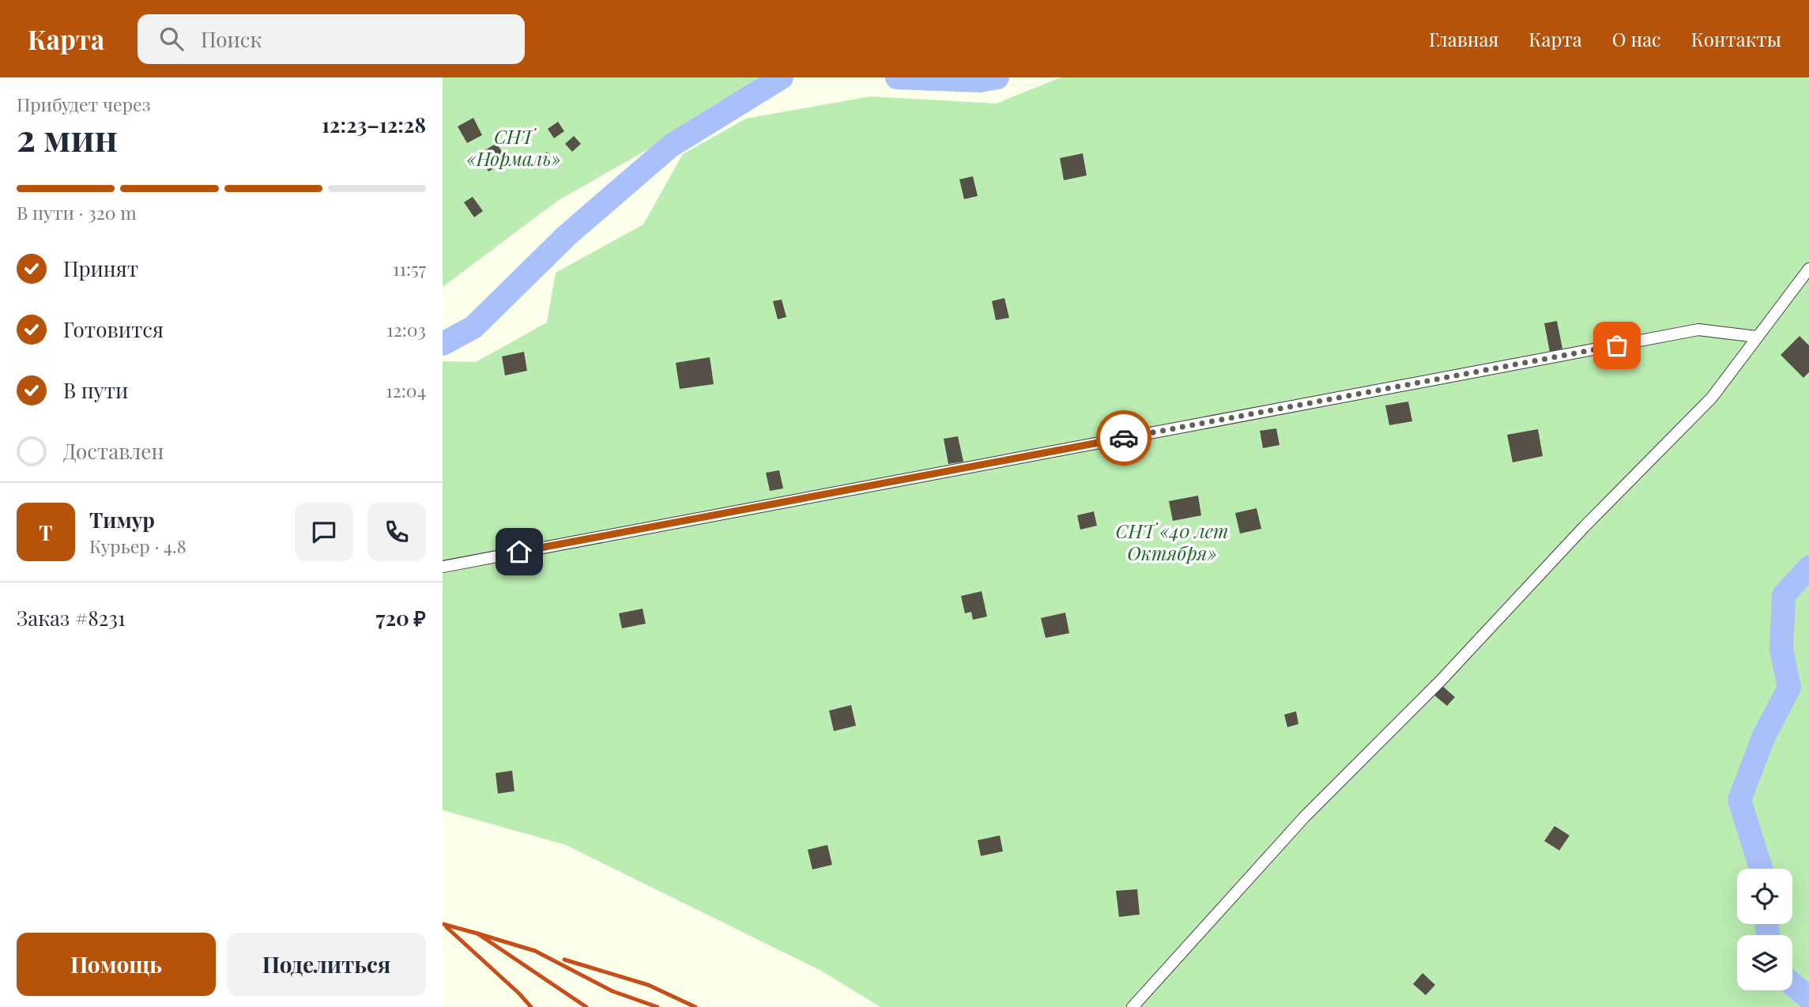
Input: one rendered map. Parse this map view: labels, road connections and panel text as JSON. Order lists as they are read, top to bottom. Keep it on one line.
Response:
{"parks":["СНТ «Нормаль»","СНТ «40 лет Октября»"],"page":{"header":"Карта","search":"Поиск","nav":["Главная","Карта","О нас","Контакты"],"heading":["2 мин","Прибудет через","12:23–12:28"],"panel":["Тимур","Курьер · 4.8","Заказ #8231","720 ₽"],"bar":"В пути · 320 m","list":[["Принят","11:57"],["Готовится","12:03"],["В пути","12:04"],"Доставлен"],"round":"Т","buttons":["Помощь","Поделиться"]}}
